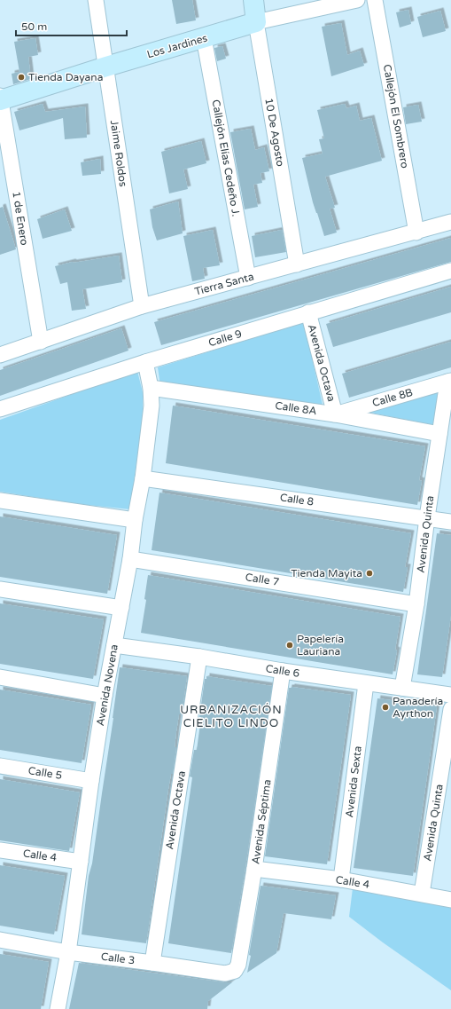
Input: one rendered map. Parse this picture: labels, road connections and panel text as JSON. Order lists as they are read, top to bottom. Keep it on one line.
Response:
{"streets":{"street":["Los Jardines","Callejón El Sombrero","10 De Agosto","Jaime Roldos","Callejón Elías Cedeño J.","1 de Enero","Tierra Santa","Calle 9","Avenida Octava","Calle 8B","Calle 8A","Calle 8","Avenida Quinta","Calle 7","Calle 6","Avenida Novena","Calle 5","Avenida Sexta","Avenida Séptima","Calle 4","Calle 3"]},"crossings":[["Los Jardines","10 De Agosto"],["Los Jardines","Jaime Roldos"],["Los Jardines","Callejón Elías Cedeño J."],["Los Jardines","1 de Enero"],["Callejón El Sombrero","Tierra Santa"],["10 De Agosto","Tierra Santa"],["Jaime Roldos","Tierra Santa"],["Callejón Elías Cedeño J.","Tierra Santa"],["1 de Enero","Tierra Santa"],["Calle 9","Avenida Octava"],["Calle 9","Avenida Novena"],["Avenida Octava","Calle 8B"],["Avenida Octava","Calle 8A"],["Avenida Octava","Calle 6"],["Avenida Octava","Calle 3"],["Calle 8B","Calle 8A"],["Calle 8B","Avenida Quinta"],["Calle 8A","Avenida Quinta"],["Calle 8A","Avenida Novena"],["Calle 8","Avenida Quinta"],["Calle 8","Avenida Novena"],["Avenida Quinta","Calle 7"],["Avenida Quinta","Calle 6"],["Avenida Quinta","Calle 4"],["Calle 7","Avenida Novena"],["Calle 6","Avenida Novena"],["Calle 6","Avenida Sexta"],["Calle 6","Avenida Séptima"],["Avenida Novena","Calle 5"],["Avenida Novena","Calle 4"],["Avenida Novena","Calle 3"],["Avenida Sexta","Calle 4"],["Avenida Séptima","Calle 4"],["Avenida Séptima","Calle 3"]],"districts":["URBANIZACIÓN CIELITO LINDO"],"places":["Tienda Dayana","Tienda Mayita","Papelería Lauriana","Panadería Ayrthon"],"scale_bar":"50 m"}
